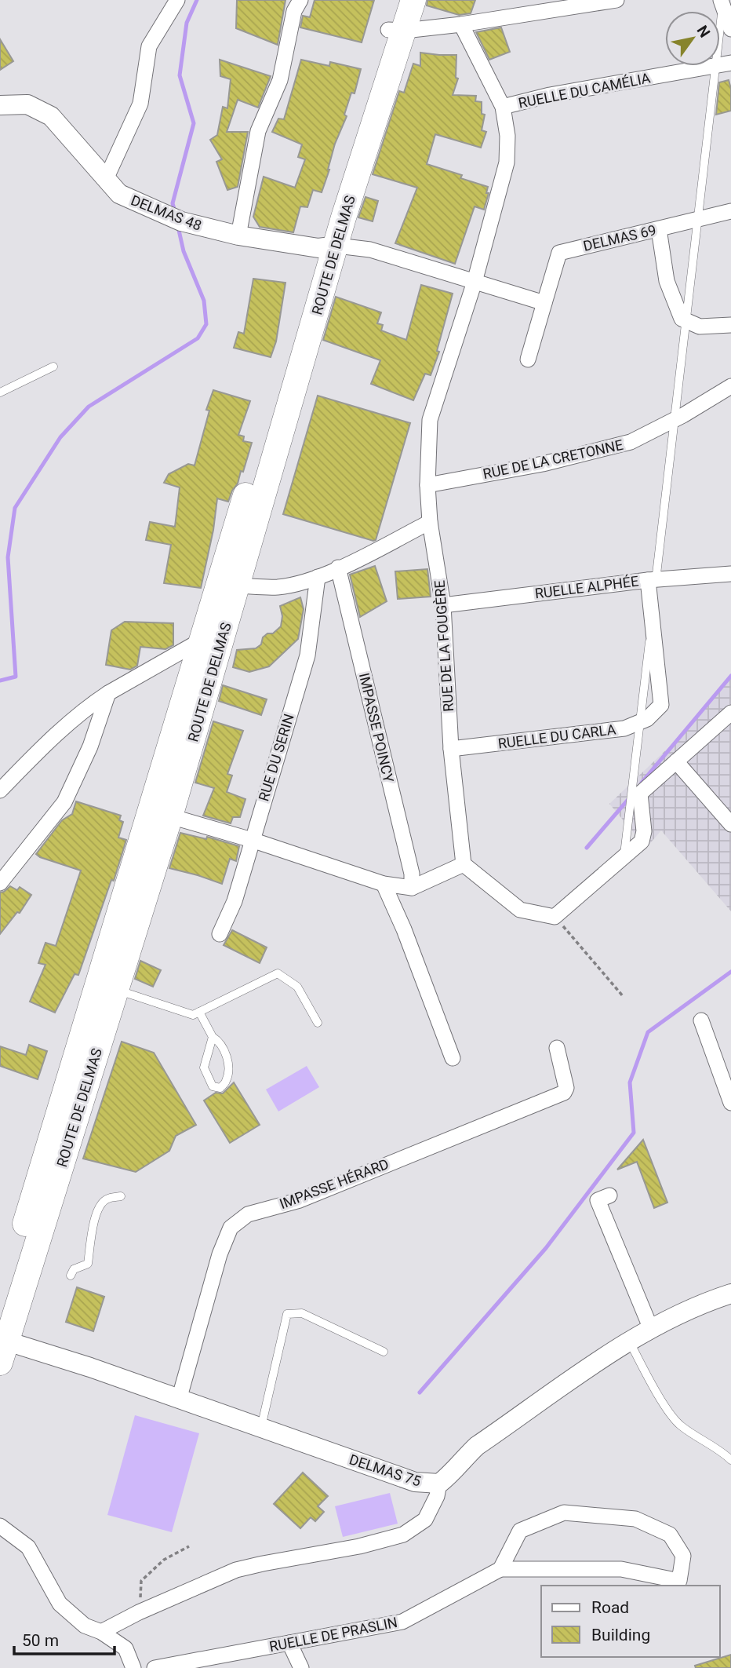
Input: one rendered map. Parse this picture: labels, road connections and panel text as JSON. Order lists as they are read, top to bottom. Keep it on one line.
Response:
{"streets":{"main road":["ROUTE DE DELMAS"],"street":["RUELLE DU CAMÉLIA","DELMAS 48","DELMAS 69","RUE DE LA CRETONNE","RUELLE ALPHÉE","RUE DE LA FOUGÈRE","IMPASSE POINCY","RUELLE DU CARLA","RUE DU SERIN","IMPASSE HÉRARD","DELMAS 75","RUELLE DE PRASLIN"]},"crossings":[["RUELLE DU CAMÉLIA","RUE DE LA FOUGÈRE"],["DELMAS 48","ROUTE DE DELMAS"],["ROUTE DE DELMAS","DELMAS 75"],["RUE DE LA CRETONNE","RUE DE LA FOUGÈRE"],["RUELLE ALPHÉE","RUE DE LA FOUGÈRE"],["RUELLE ALPHÉE","RUELLE DU CARLA"],["RUE DE LA FOUGÈRE","RUELLE DU CARLA"],["IMPASSE HÉRARD","DELMAS 75"]],"legend":["Road","Building"],"scale_bar":"50 m","north":"top right"}
